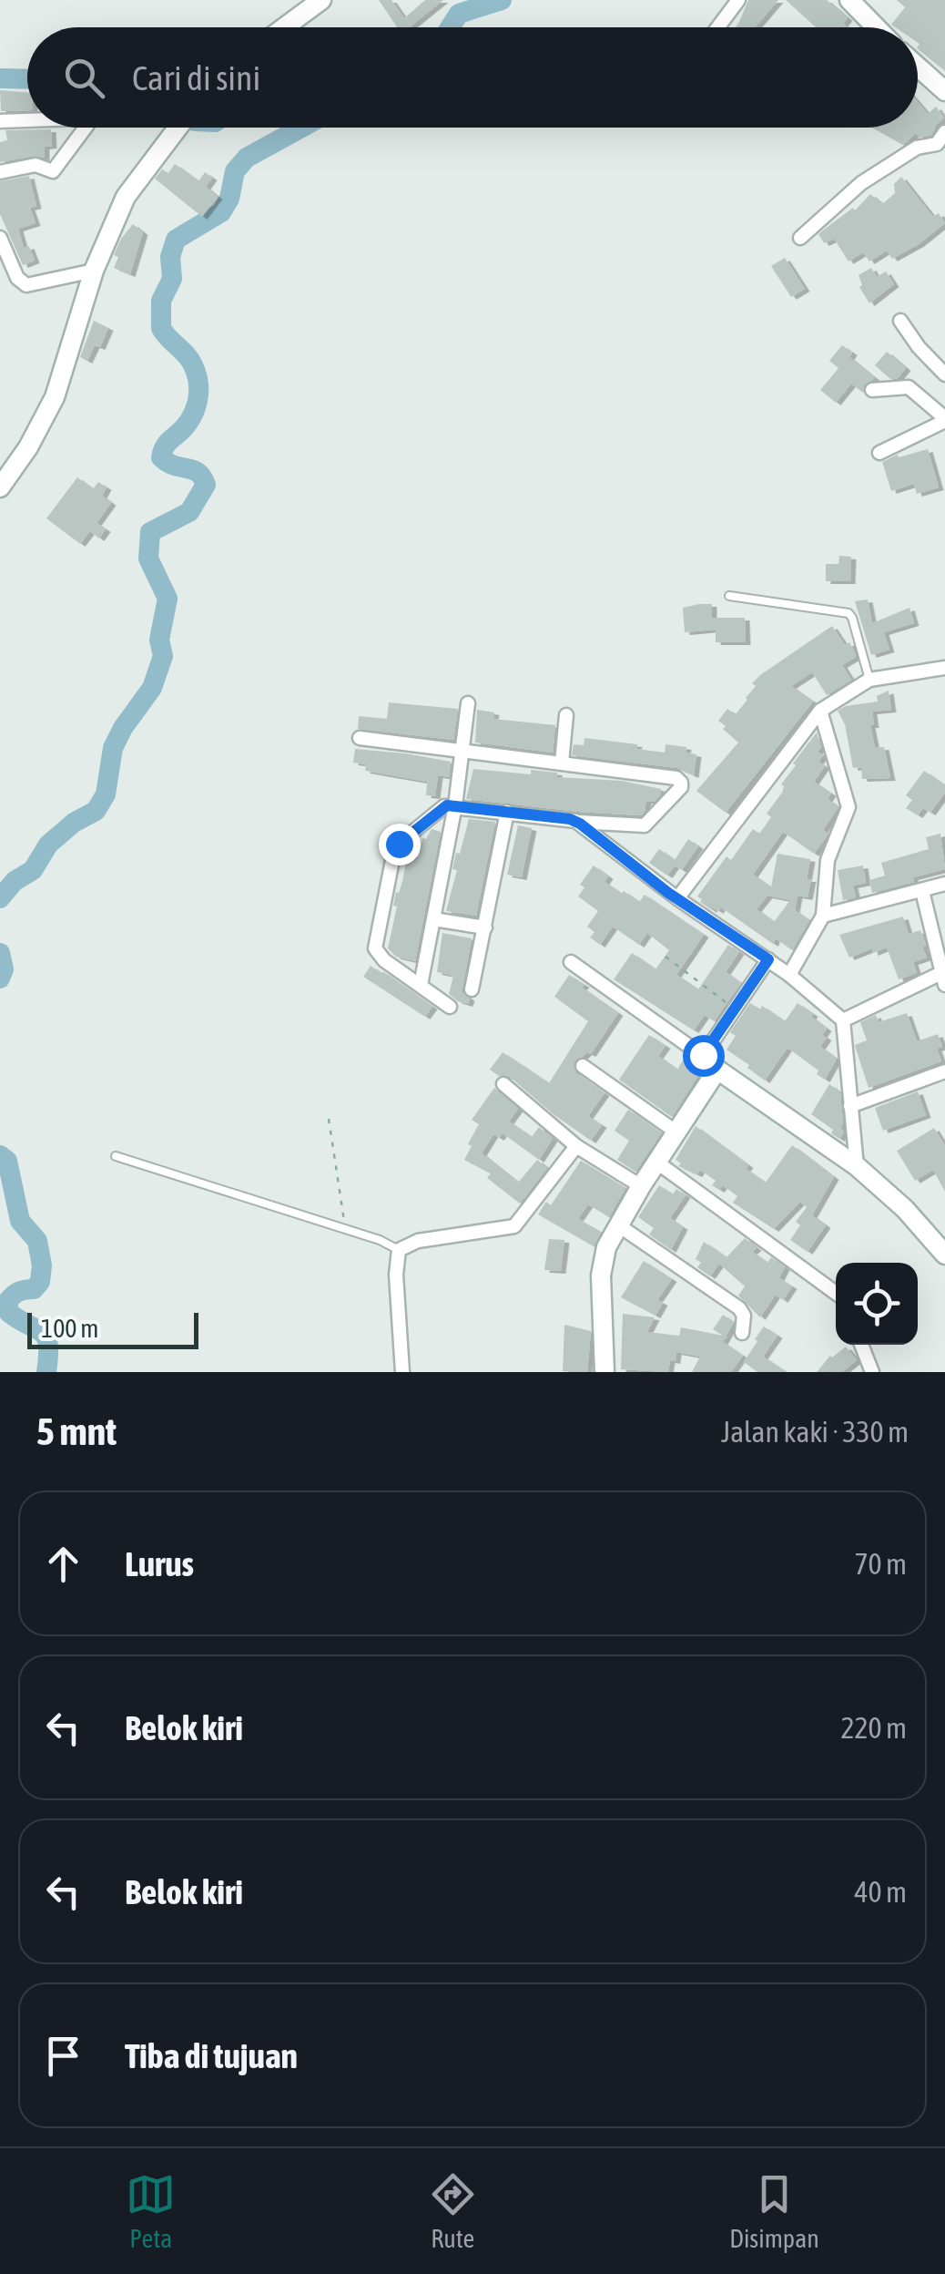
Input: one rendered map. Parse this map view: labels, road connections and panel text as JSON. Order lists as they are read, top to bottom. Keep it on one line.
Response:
{"scale_bar":"100 m","page":{"search":"Cari di sini","scale":"100 m","heading":["5 mnt","Jalan kaki · 330 m"],"list":[["Lurus","70 m"],["Belok kiri","220 m"],["Belok kiri","40 m"],"Tiba di tujuan"],"nav":["Peta","Rute","Disimpan"]}}
